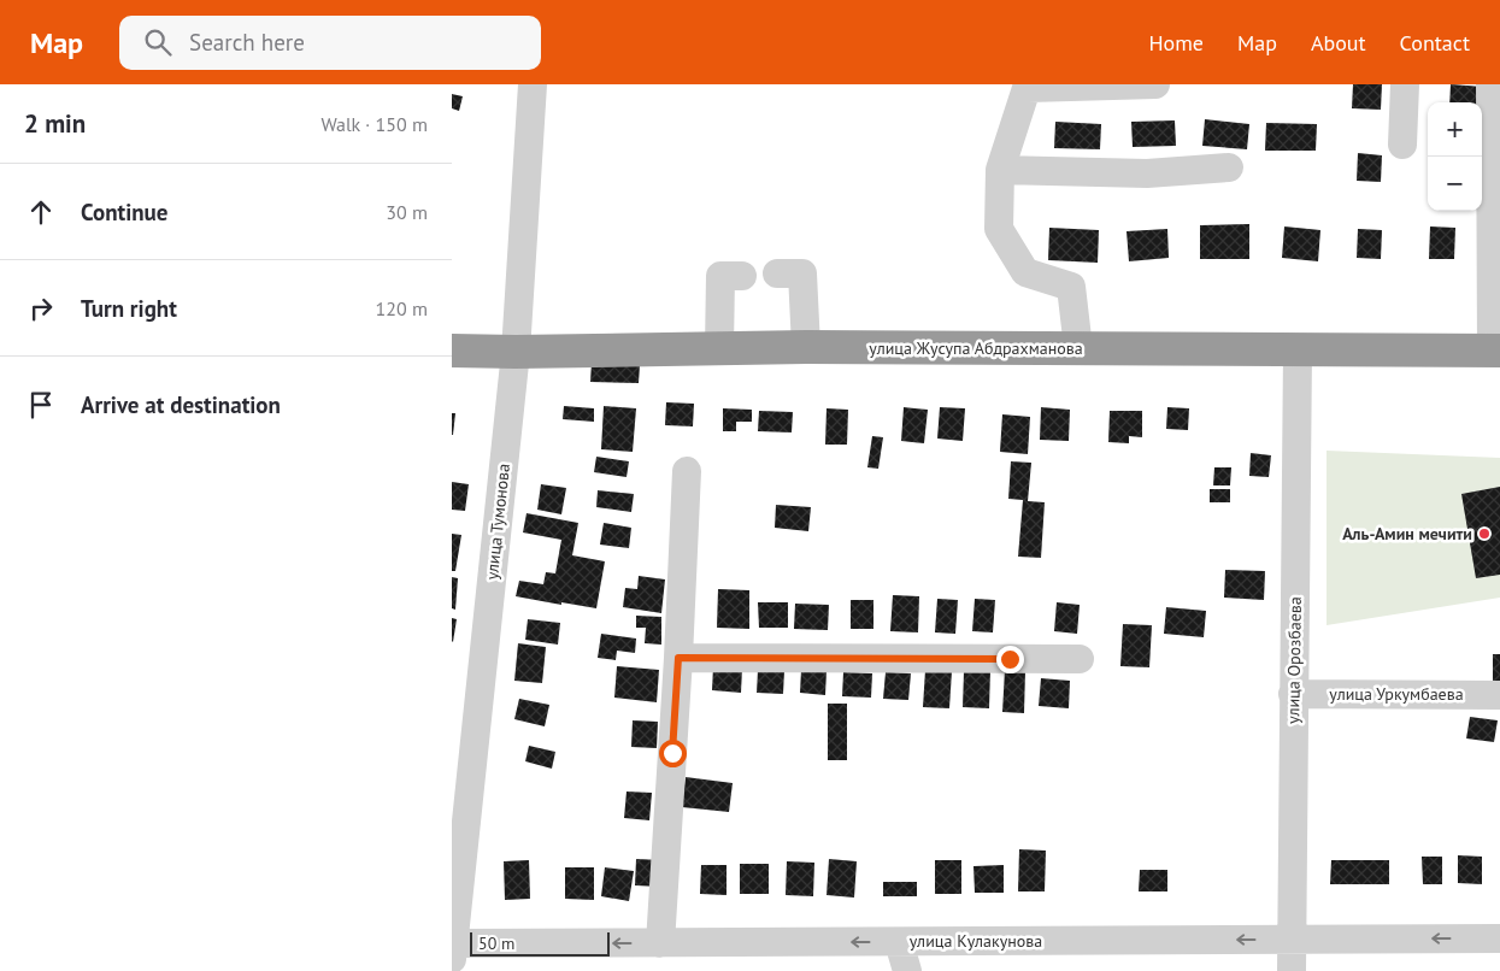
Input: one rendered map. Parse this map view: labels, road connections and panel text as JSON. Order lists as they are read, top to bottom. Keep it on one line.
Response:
{"streets":{"highway":["улица Жусупа Абдрахманова"],"street":["улица Тумонова","улица Орозбаева","улица Уркумбаева","улица Кулакунова"]},"crossings":[["улица Жусупа Абдрахманова","улица Тумонова"],["улица Жусупа Абдрахманова","улица Орозбаева"],["улица Тумонова","улица Кулакунова"],["улица Орозбаева","улица Уркумбаева"],["улица Орозбаева","улица Кулакунова"]],"one_way":["улица Кулакунова"],"places":["Аль-Амин мечити"],"scale_bar":"50 m","page":{"header":"Map","search":"Search here","nav":["Home","Map","About","Contact"],"heading":["2 min","Walk · 150 m"],"map_buttons":["+","−"],"list":[["Continue","30 m"],["Turn right","120 m"],"Arrive at destination"],"scale":"50 m"}}
